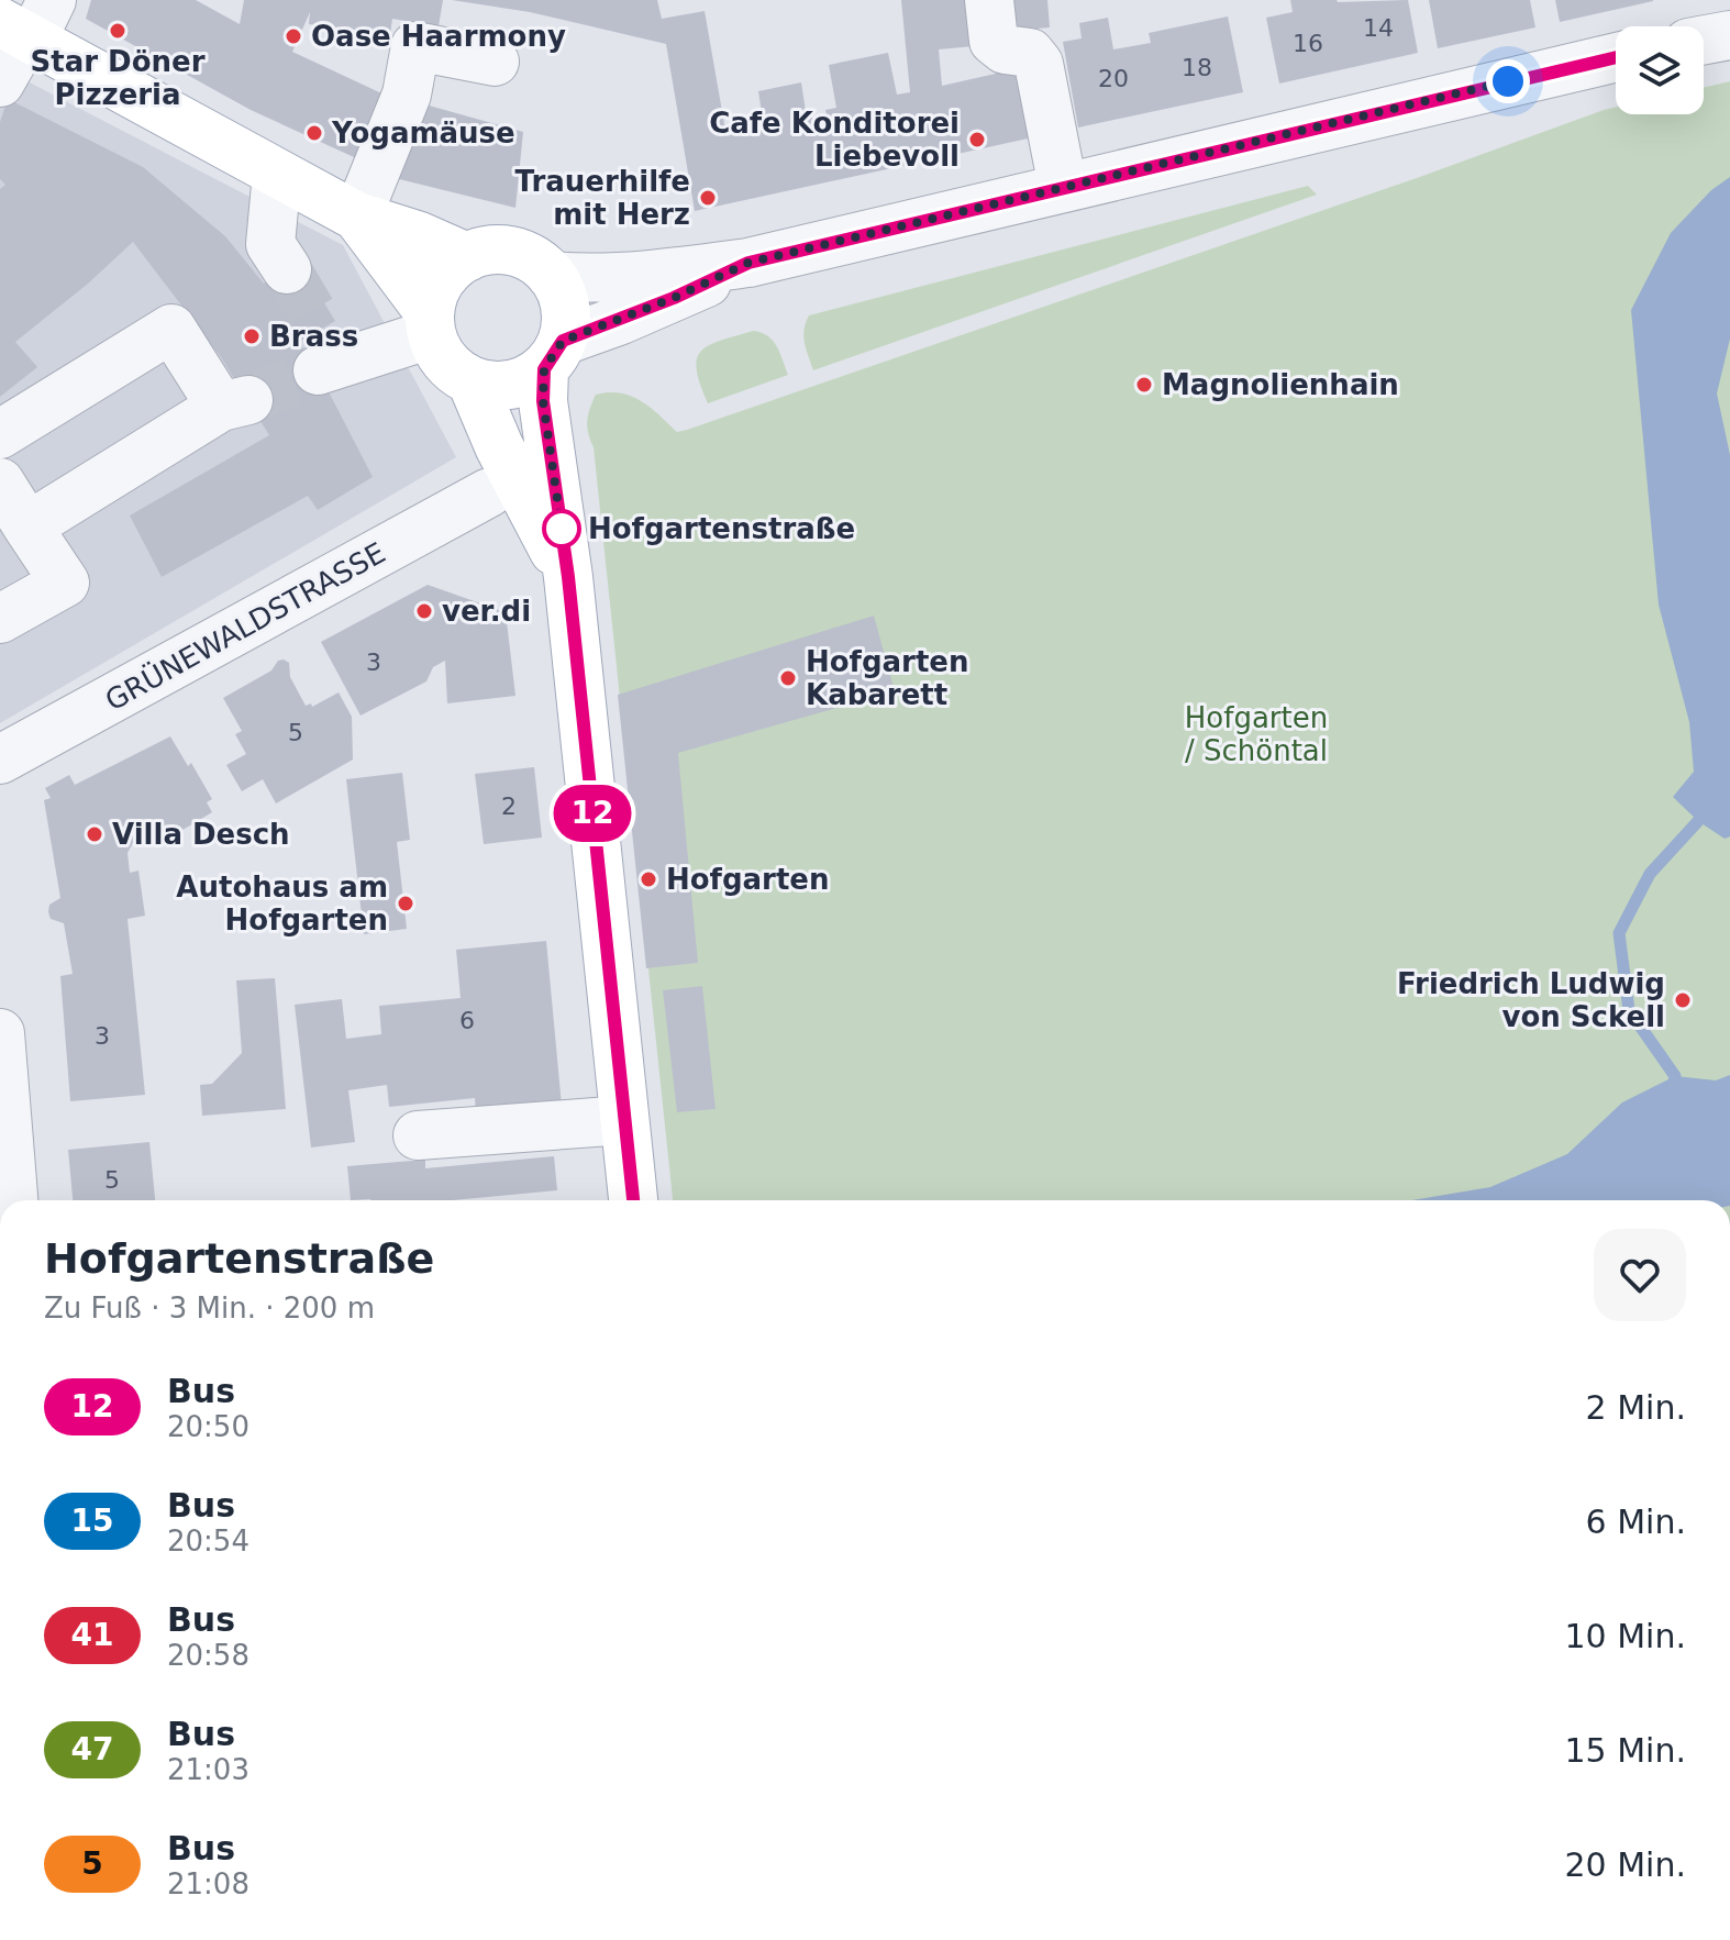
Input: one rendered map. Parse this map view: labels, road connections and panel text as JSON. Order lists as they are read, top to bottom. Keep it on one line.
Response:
{"streets":{"street":["GRÜNEWALDSTRASSE"]},"parks":["Hofgarten / Schöntal"],"places":["Star Döner Pizzeria","Oase Haarmony","Yogamäuse","Cafe Konditorei Liebevoll","Trauerhilfe mit Herz","Brass","Magnolienhain","Hofgartenstraße","ver.di","Hofgarten Kabarett","Villa Desch","Hofgarten","Autohaus am Hofgarten","Friedrich Ludwig von Sckell"],"lines":["bus line 12"],"house_numbers":["14","16","18","20","3","5","2","6","3","5"],"page":{"on_map":"12","heading":["Hofgartenstraße","Zu Fuß · 3 Min. · 200 m"],"list":[{"mark":"12","name":"Bus","note":"20:50","value":"2 Min."},{"mark":"15","name":"Bus","note":"20:54","value":"6 Min."},{"mark":"41","name":"Bus","note":"20:58","value":"10 Min."},{"mark":"47","name":"Bus","note":"21:03","value":"15 Min."},{"mark":"5","name":"Bus","note":"21:08","value":"20 Min."}]}}
